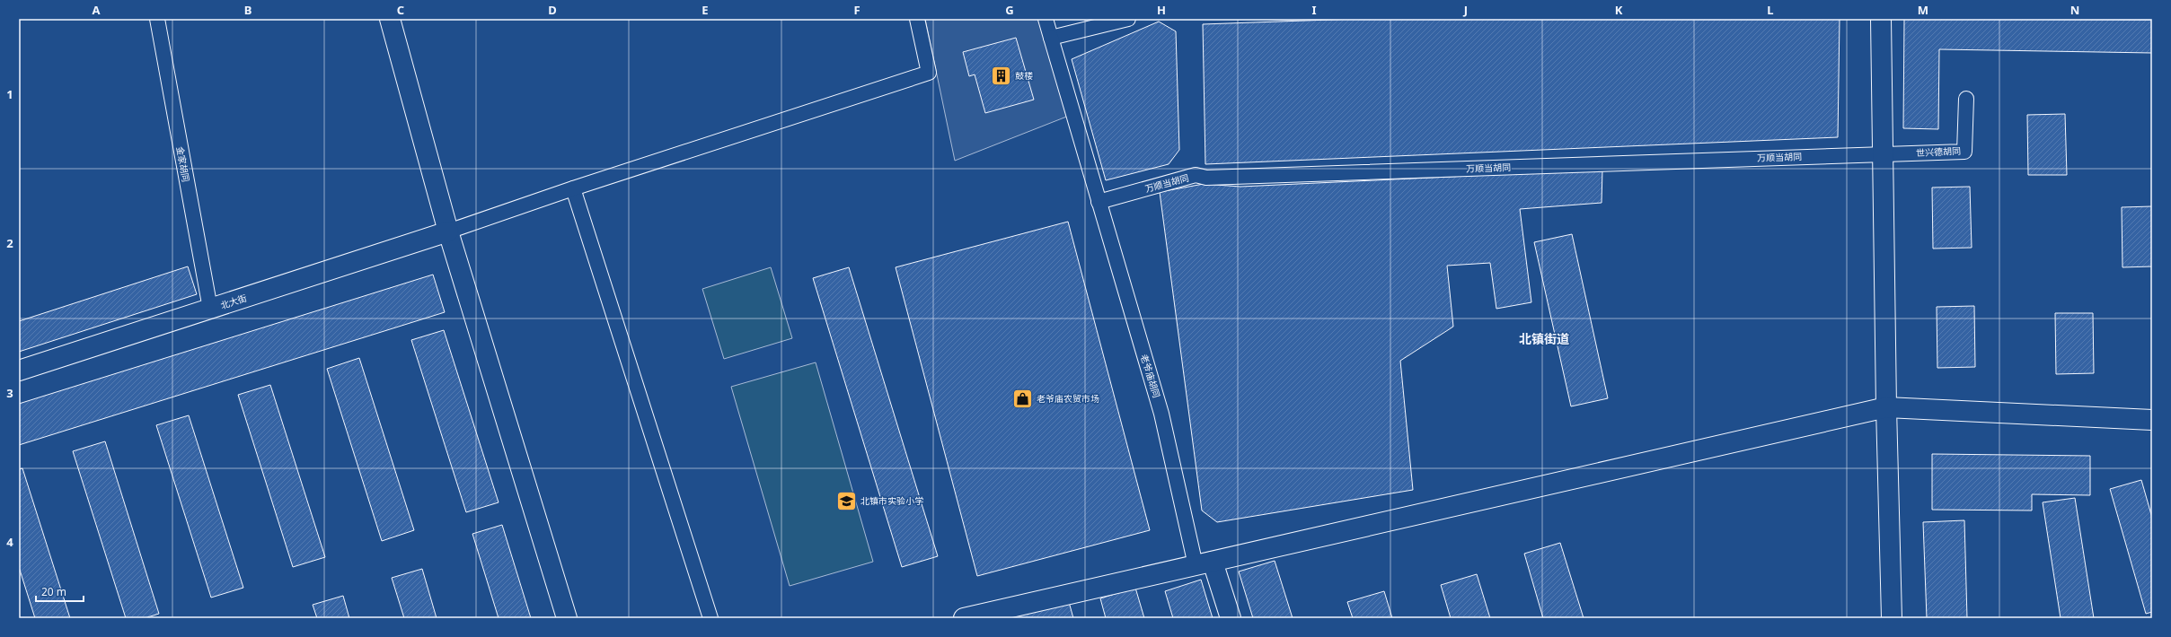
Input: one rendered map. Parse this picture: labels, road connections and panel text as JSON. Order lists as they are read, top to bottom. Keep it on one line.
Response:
{"streets":{"street":["世兴德胡同","万顺当胡同","金家胡同","北大街","老爷庙胡同"]},"crossings":[["世兴德胡同","万顺当胡同"],["万顺当胡同","老爷庙胡同"],["金家胡同","北大街"]],"districts":["北镇街道"],"places":{"building":["鼓楼"],"shop":["老爷庙农贸市场"],"school or university":["北镇市实验小学"]},"scale_bar":"20 m","grid":{"columns":["A","B","C","D","E","F","G","H","I","J","K","L","M","N"],"rows":["1","2","3","4"]}}
